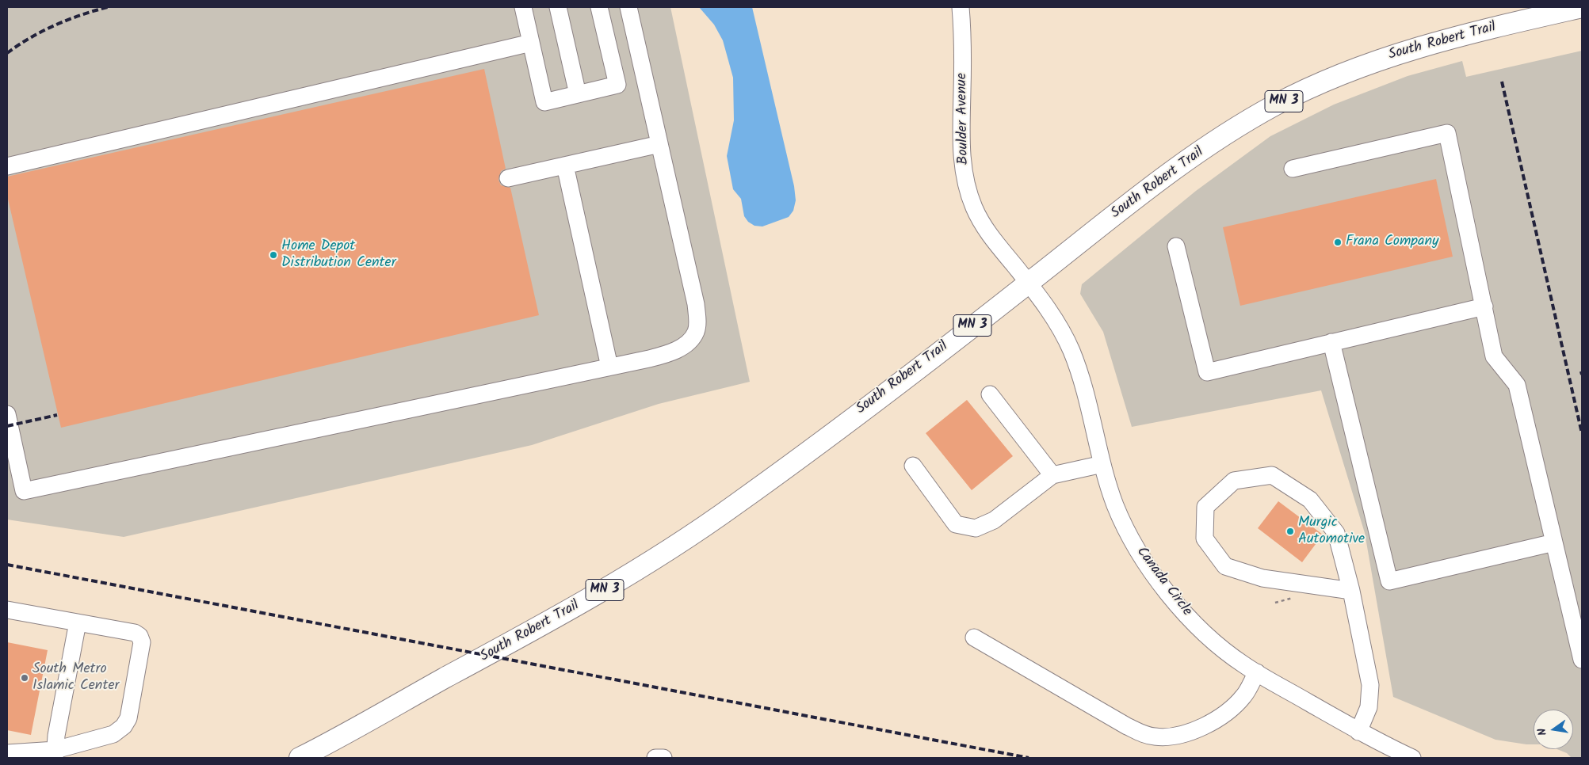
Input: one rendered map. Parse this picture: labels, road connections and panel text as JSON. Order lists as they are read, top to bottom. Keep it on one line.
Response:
{"streets":{"main road":["South Robert Trail","MN 3"],"street":["Boulder Avenue","Canada Circle"]},"crossings":[["South Robert Trail","Boulder Avenue"],["South Robert Trail","Canada Circle"],["Boulder Avenue","Canada Circle"]],"places":["Frana Company","Home Depot Distribution Center","Murgic Automotive","South Metro Islamic Center"],"north":"left"}
